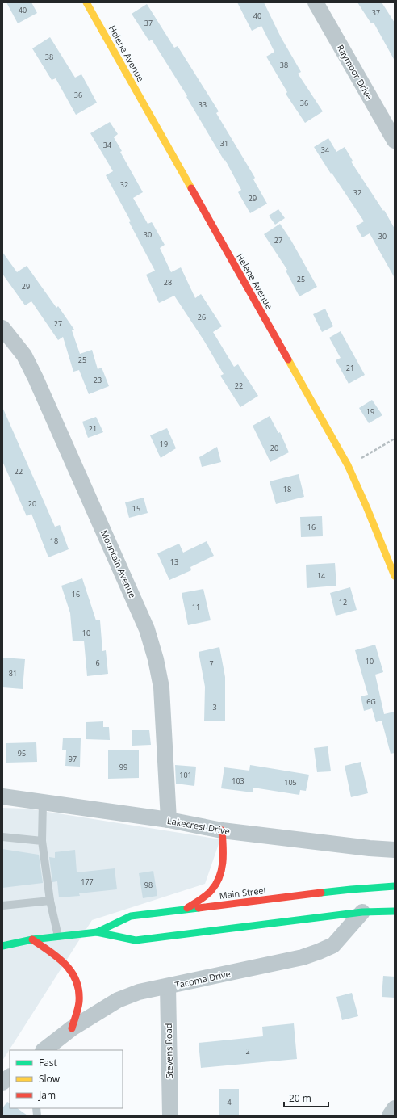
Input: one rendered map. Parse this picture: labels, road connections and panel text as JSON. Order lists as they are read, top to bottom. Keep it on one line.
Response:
{"streets":{"main road":["Helene Avenue","Main Street"],"street":["Raymoor Drive","Mountain Avenue","Lakecrest Drive","Tacoma Drive","Stevens Road"]},"crossings":[["Mountain Avenue","Lakecrest Drive"],["Main Street","Tacoma Drive"],["Tacoma Drive","Stevens Road"]],"house_numbers":["40","37","40","37","38","38","36","36","33","31","34","34","32","32","29","30","30","27","25","28","29","26","27","25","21","23","22","19","21","19","20","22","18","20","15","16","18","13","14","16","12","11","10","10","6","7","81","6G","3","95","97","99","101","103","105","177","98","2","4"],"legend":["Fast","Slow","Jam"],"scale_bar":"20 m"}
